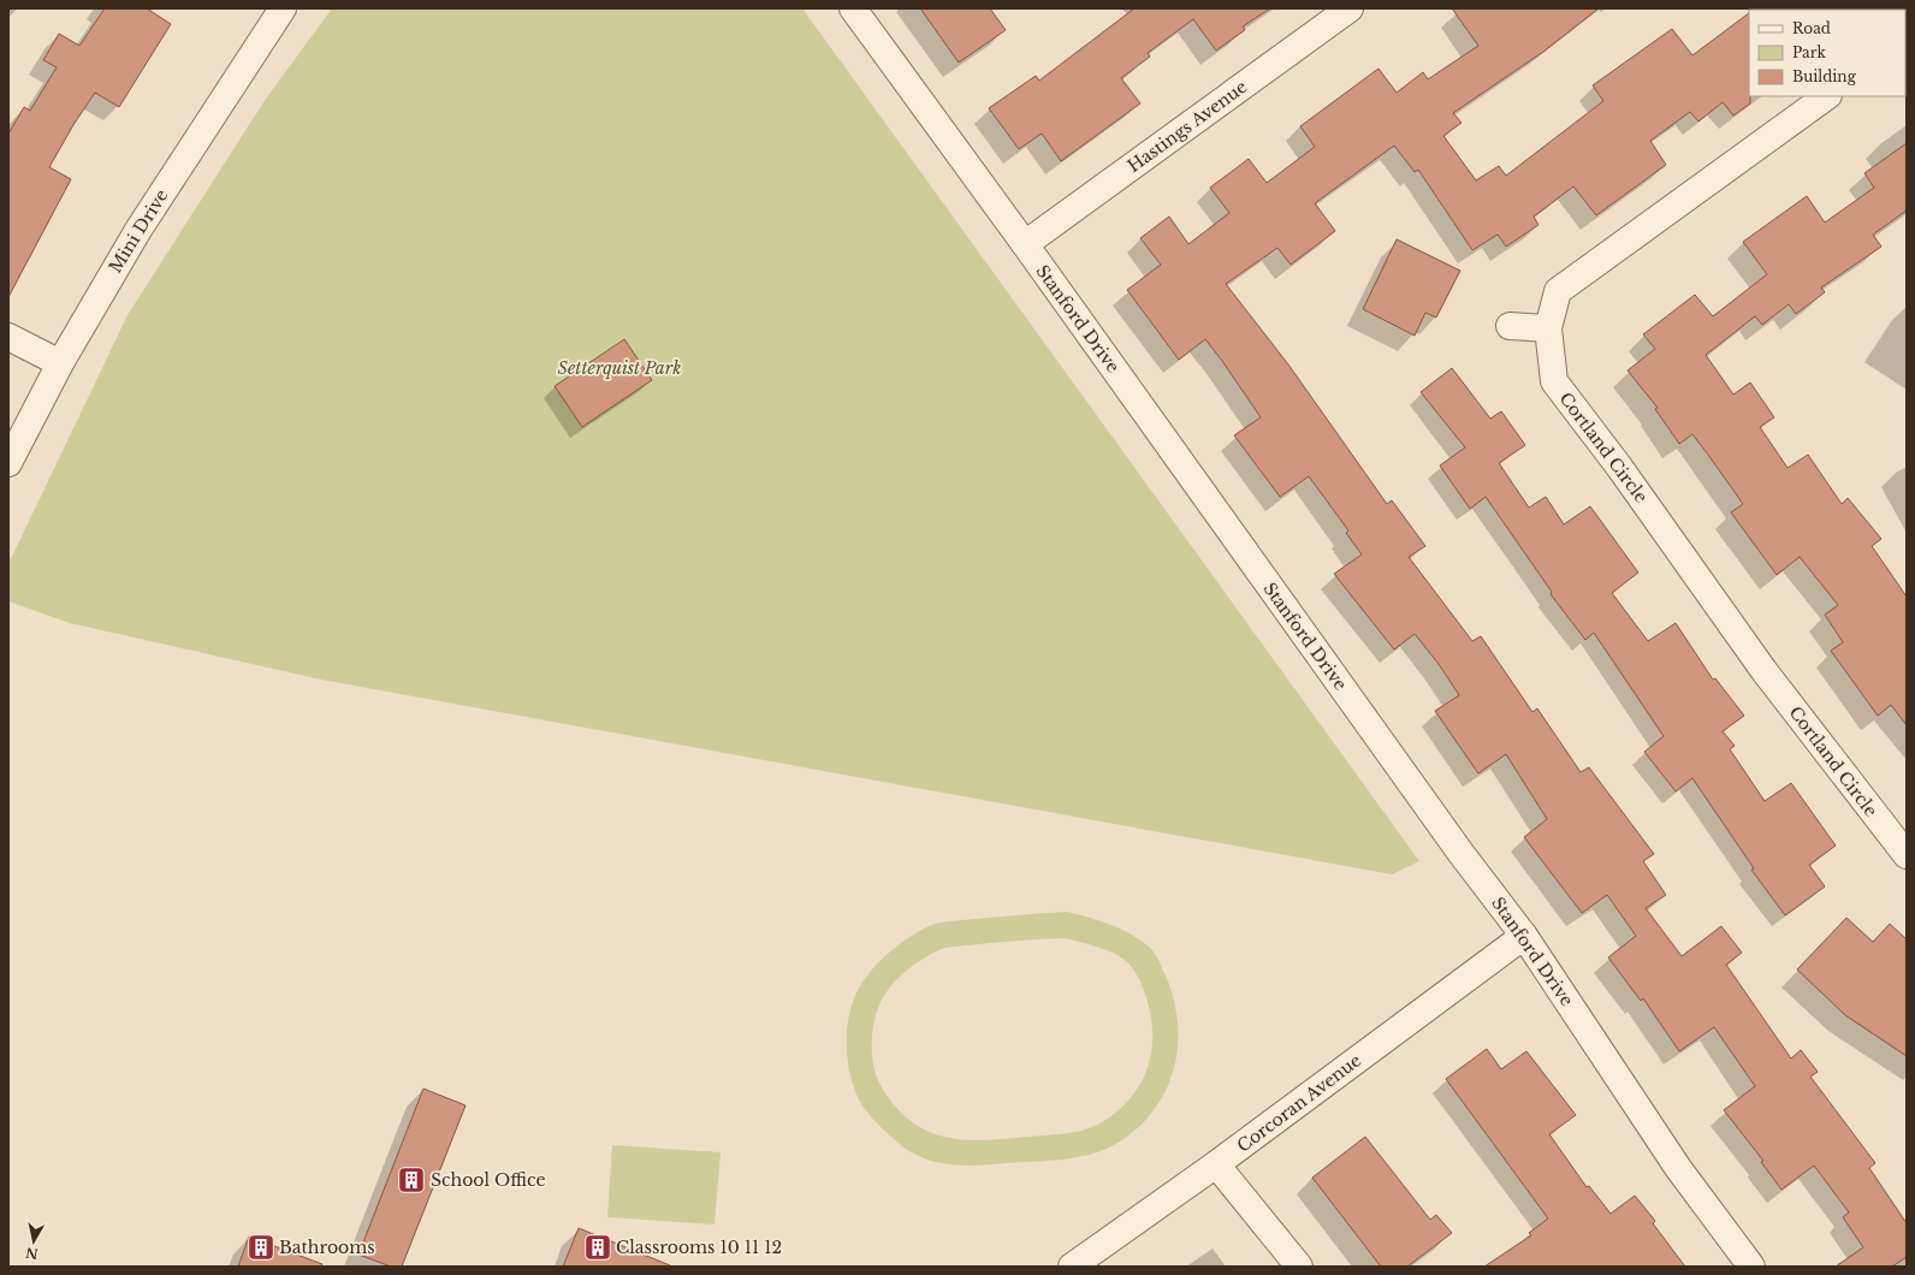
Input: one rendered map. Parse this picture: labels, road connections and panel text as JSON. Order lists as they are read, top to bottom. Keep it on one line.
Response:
{"streets":{"street":["Hastings Avenue","Mini Drive","Stanford Drive","Cortland Circle","Corcoran Avenue"]},"crossings":[["Hastings Avenue","Stanford Drive"],["Stanford Drive","Corcoran Avenue"]],"parks":["Setterquist Park"],"places":{"building":["School Office","Bathrooms","Classrooms 10 11 12"]},"legend":["Road","Park","Building"],"north":"bottom"}
